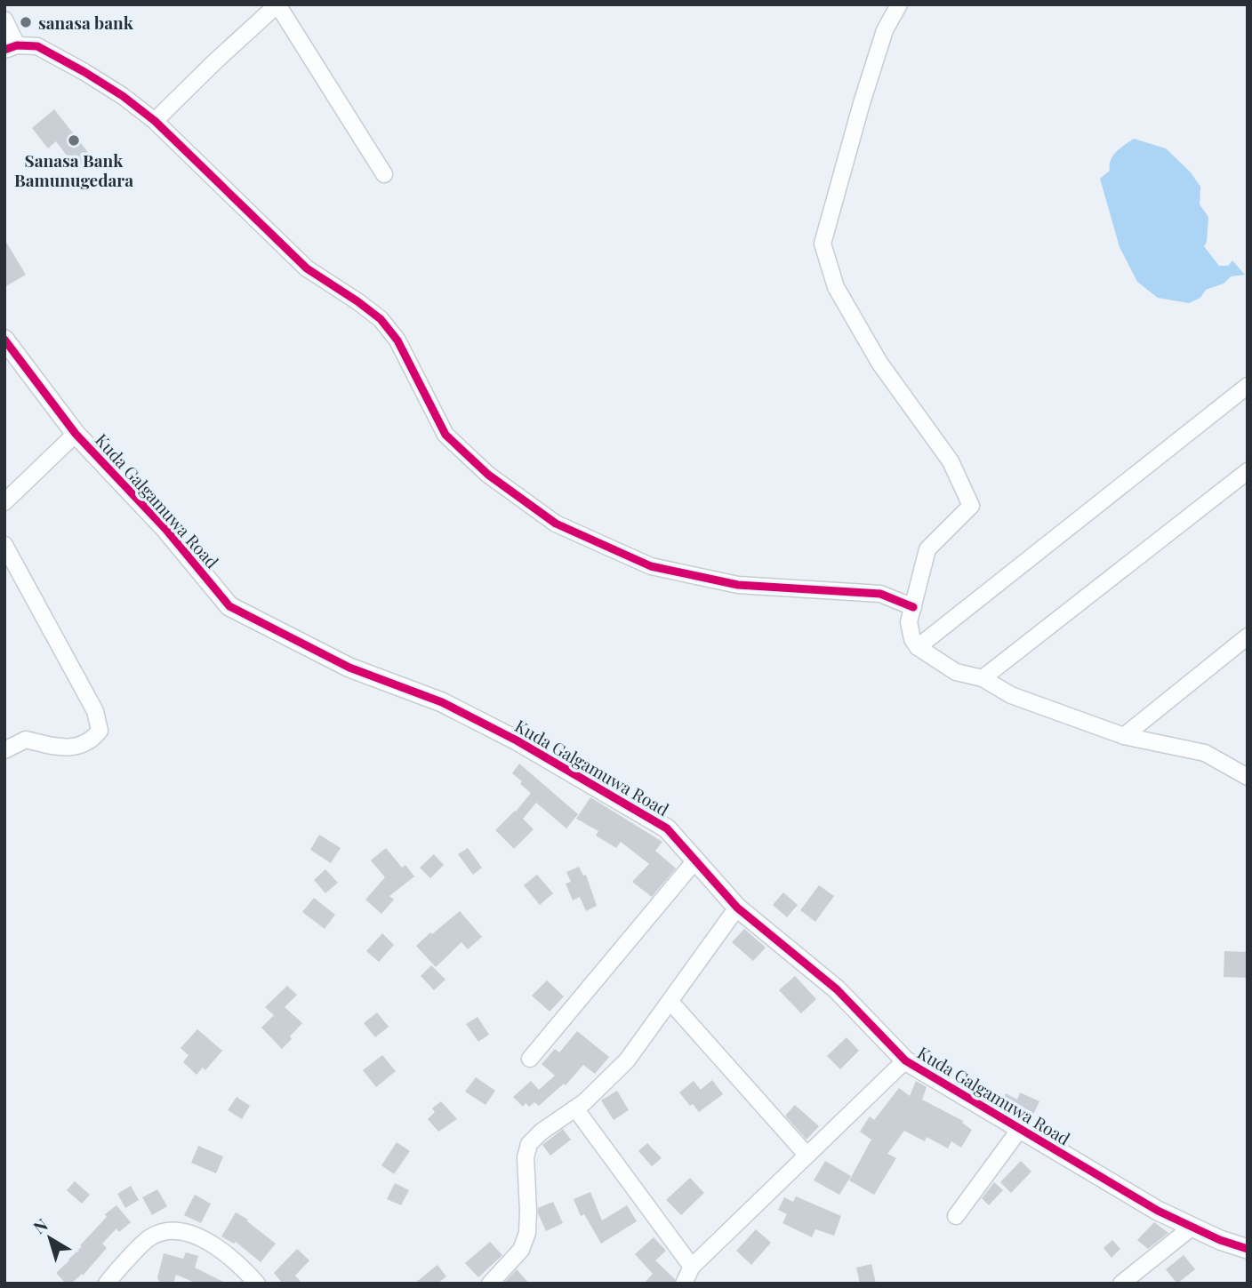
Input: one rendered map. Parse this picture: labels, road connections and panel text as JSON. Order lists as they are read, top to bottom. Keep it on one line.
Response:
{"streets":{"street":["Kuda Galgamuwa Road"]},"places":["sanasa bank","Sanasa Bank Bamunugedara"],"north":"top left"}
